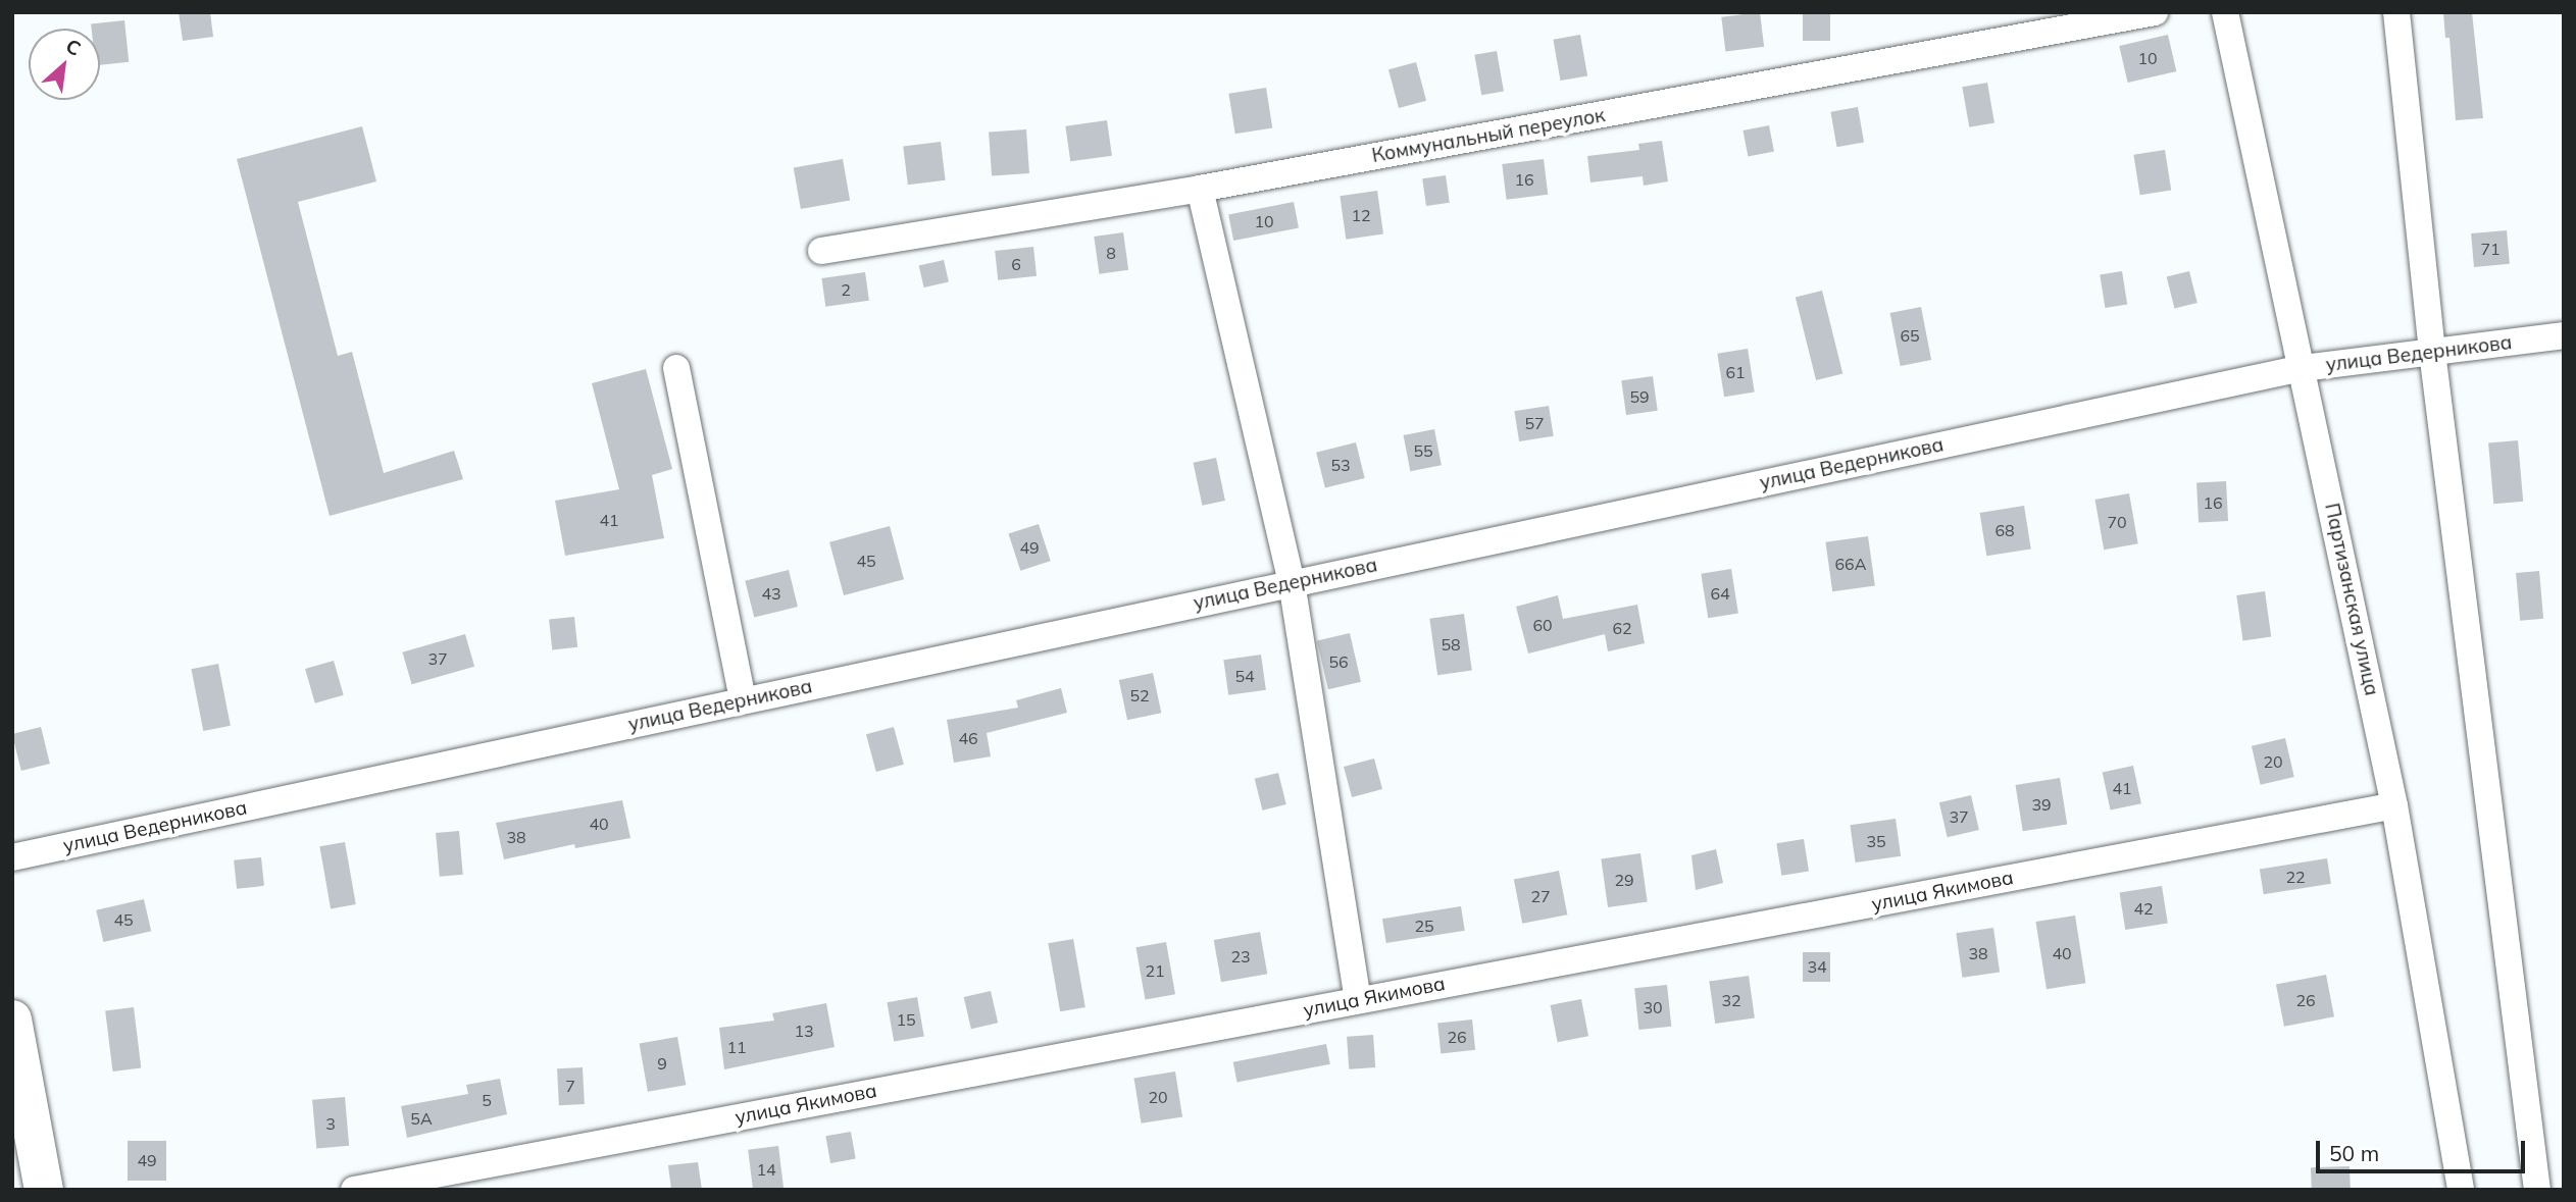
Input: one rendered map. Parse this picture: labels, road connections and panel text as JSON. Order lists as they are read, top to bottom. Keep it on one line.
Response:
{"streets":{"street":["Коммунальный переулок","улица Ведерникова","Партизанская улица","улица Якимова"]},"crossings":[["улица Ведерникова","Партизанская улица"],["Партизанская улица","улица Якимова"]],"house_numbers":["10","16","12","10","71","8","6","2","65","61","59","57","55","53","16","41","70","68","49","45","66А","43","64","60","62","58","37","56","54","52","46","20","41","39","37","40","38","35","22","29","27","42","45","25","38","40","23","34","21","32","26","30","15","13","26","11","9","7","20","5","5А","3","49","14"],"scale_bar":"50 m","north":"top right"}
